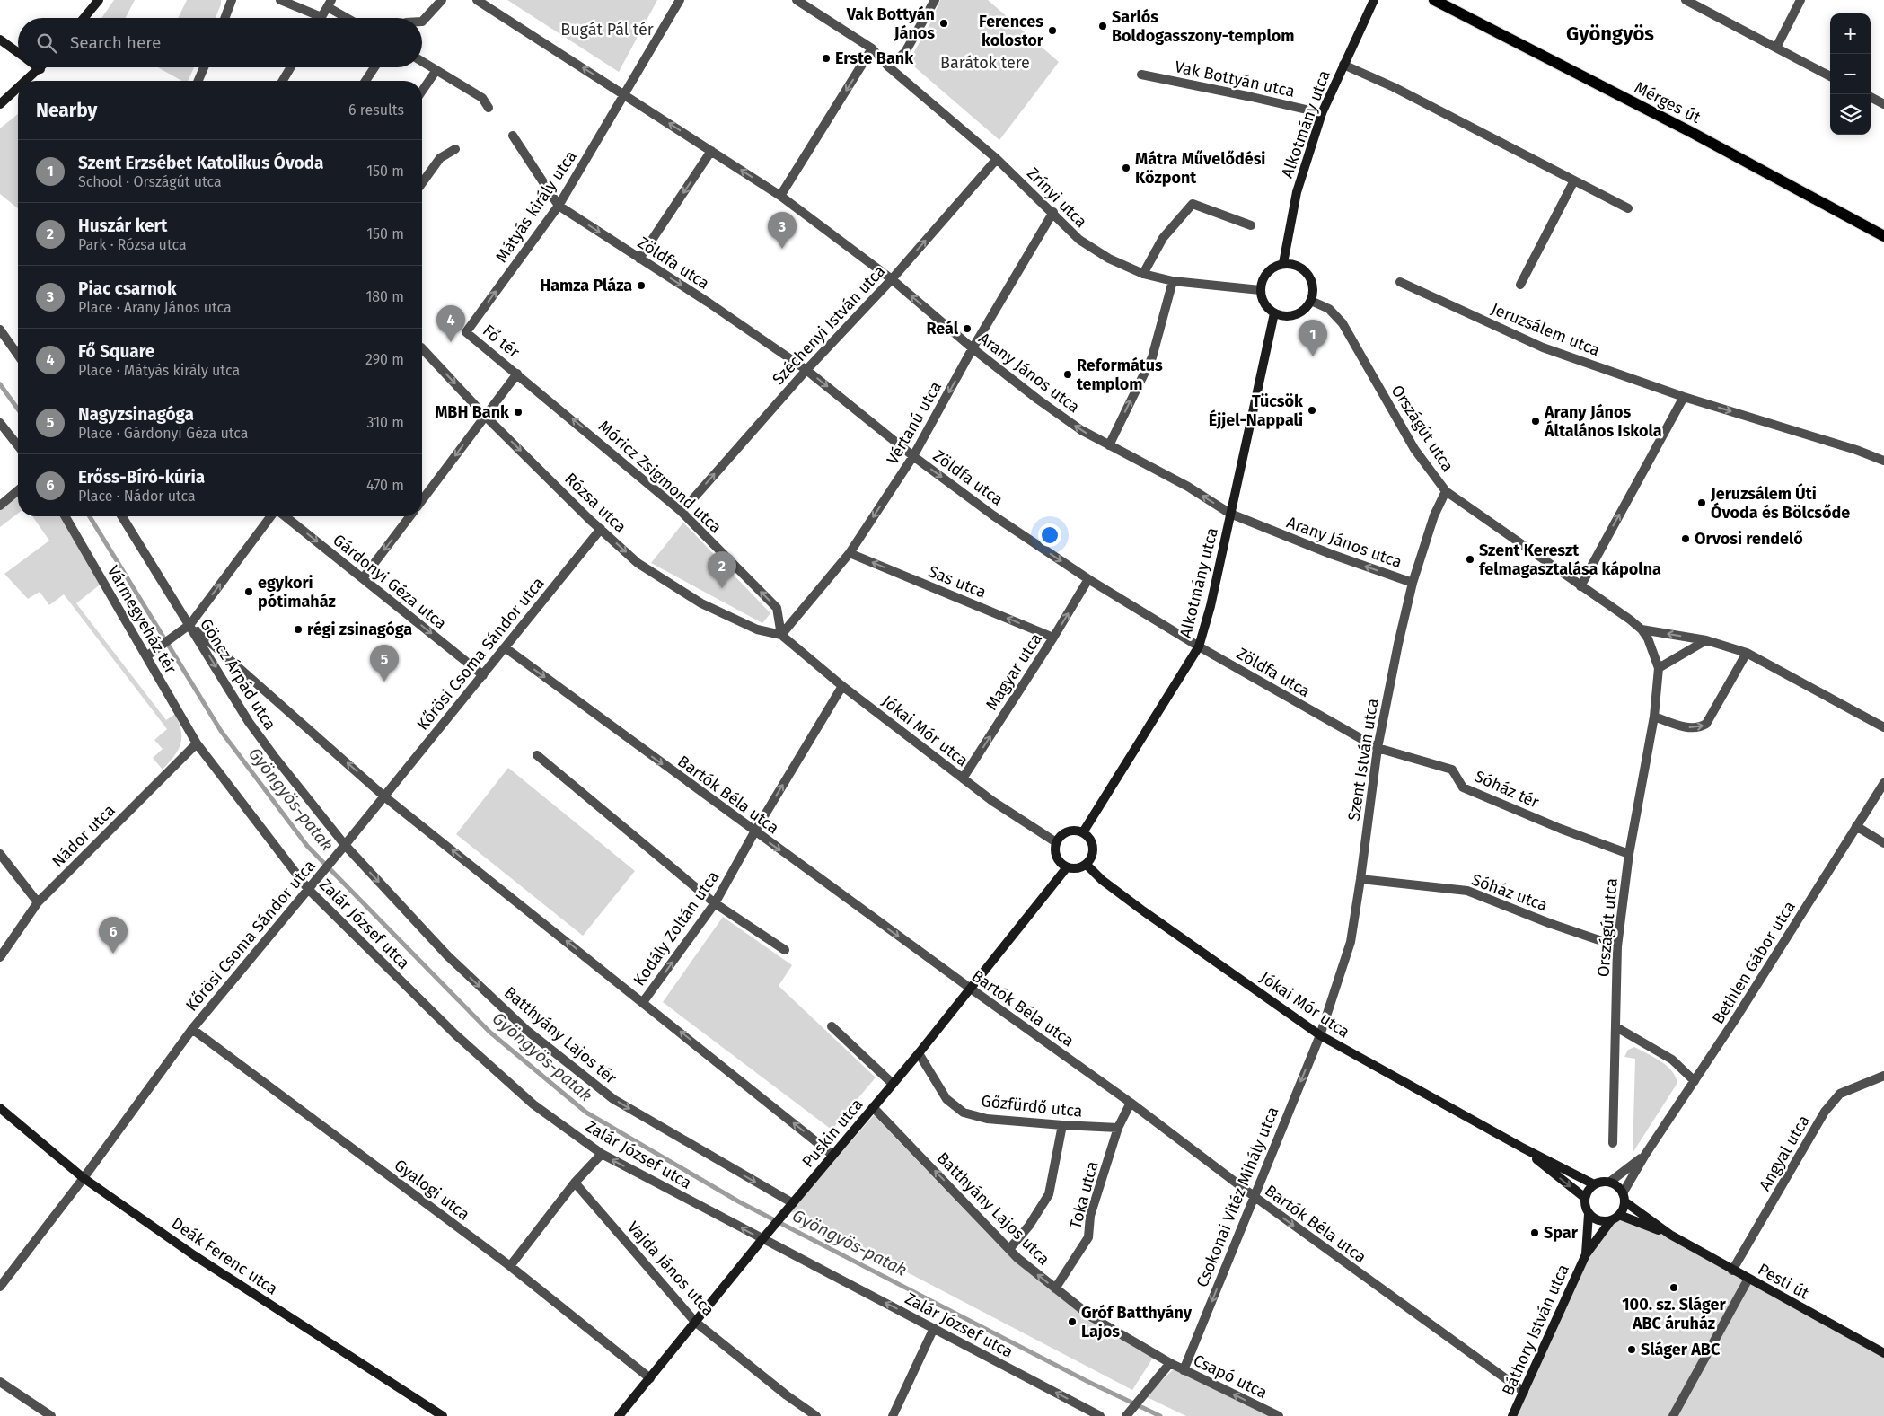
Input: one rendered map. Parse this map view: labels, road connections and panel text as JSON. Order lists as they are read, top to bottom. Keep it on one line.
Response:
{"streets":{"main road":["Mérges út"],"street":["Vak Bottyán utca","Alkotmány utca","Zrínyi utca","Mátyás király utca","Zöldfa utca","Széchenyi István utca","Jeruzsálem utca","Fő tér","Arany János utca","Vértanú utca","Országút utca","Móricz Zsigmond utca","Rózsa utca","Gárdonyi Géza utca","Sas utca","Vármegyeház tér","Kőrösi Csoma Sándor utca","Magyar utca","Göncz Árpád utca","Jókai Mór utca","Szent István utca","Sóház tér","Bartók Béla utca","Nádor utca","Sóház utca","Zalár József utca","Kodály Zoltán utca","Bethlen Gábor utca","Batthyány Lajos tér","Gőzfürdő utca","Puskin utca","Angyal utca","Gyalogi utca","Toka utca","Csokonai Vitéz Mihály utca","Batthyány Lajos utca","Deák Ferenc utca","Vajda János utca","Pesti út","Báthory István utca","Csapó utca"]},"crossings":[["Vak Bottyán utca","Alkotmány utca"],["Alkotmány utca","Zrínyi utca"],["Alkotmány utca","Zöldfa utca"],["Alkotmány utca","Arany János utca"],["Alkotmány utca","Országút utca"],["Alkotmány utca","Jókai Mór utca"],["Alkotmány utca","Puskin utca"],["Zrínyi utca","Széchenyi István utca"],["Zrínyi utca","Vértanú utca"],["Zrínyi utca","Országút utca"],["Mátyás király utca","Zöldfa utca"],["Mátyás király utca","Fő tér"],["Mátyás király utca","Arany János utca"],["Zöldfa utca","Széchenyi István utca"],["Zöldfa utca","Vértanú utca"],["Zöldfa utca","Magyar utca"],["Zöldfa utca","Szent István utca"],["Zöldfa utca","Sóház tér"],["Széchenyi István utca","Arany János utca"],["Széchenyi István utca","Móricz Zsigmond utca"],["Fő tér","Móricz Zsigmond utca"],["Fő tér","Rózsa utca"],["Arany János utca","Vértanú utca"],["Arany János utca","Szent István utca"],["Vértanú utca","Móricz Zsigmond utca"],["Vértanú utca","Rózsa utca"],["Vértanú utca","Sas utca"],["Vértanú utca","Jókai Mór utca"],["Országút utca","Szent István utca"],["Országút utca","Sóház tér"],["Országút utca","Sóház utca"],["Móricz Zsigmond utca","Rózsa utca"],["Móricz Zsigmond utca","Jókai Mór utca"],["Rózsa utca","Kőrösi Csoma Sándor utca"],["Rózsa utca","Jókai Mór utca"],["Gárdonyi Géza utca","Kőrösi Csoma Sándor utca"],["Sas utca","Magyar utca"],["Vármegyeház tér","Nádor utca"],["Vármegyeház tér","Zalár József utca"],["Kőrösi Csoma Sándor utca","Göncz Árpád utca"],["Kőrösi Csoma Sándor utca","Bartók Béla utca"],["Kőrösi Csoma Sándor utca","Zalár József utca"],["Kőrösi Csoma Sándor utca","Batthyány Lajos tér"],["Kőrösi Csoma Sándor utca","Gyalogi utca"],["Kőrösi Csoma Sándor utca","Deák Ferenc utca"],["Magyar utca","Jókai Mór utca"],["Göncz Árpád utca","Batthyány Lajos tér"],["Jókai Mór utca","Szent István utca"],["Jókai Mór utca","Kodály Zoltán utca"],["Jókai Mór utca","Bethlen Gábor utca"],["Jókai Mór utca","Puskin utca"],["Jókai Mór utca","Csokonai Vitéz Mihály utca"],["Jókai Mór utca","Pesti út"],["Jókai Mór utca","Báthory István utca"],["Szent István utca","Sóház tér"],["Szent István utca","Sóház utca"],["Szent István utca","Csokonai Vitéz Mihály utca"],["Bartók Béla utca","Kodály Zoltán utca"],["Bartók Béla utca","Puskin utca"],["Bartók Béla utca","Csokonai Vitéz Mihály utca"],["Bartók Béla utca","Báthory István utca"],["Nádor utca","Zalár József utca"],["Zalár József utca","Puskin utca"],["Bethlen Gábor utca","Pesti út"],["Bethlen Gábor utca","Báthory István utca"],["Batthyány Lajos tér","Puskin utca"],["Gőzfürdő utca","Puskin utca"],["Gőzfürdő utca","Toka utca"],["Puskin utca","Gyalogi utca"],["Puskin utca","Batthyány Lajos utca"],["Puskin utca","Vajda János utca"],["Angyal utca","Pesti út"],["Toka utca","Batthyány Lajos utca"],["Csokonai Vitéz Mihály utca","Csapó utca"],["Batthyány Lajos utca","Csapó utca"],["Pesti út","Báthory István utca"]],"one_way":["Mátyás király utca","Zöldfa utca","Széchenyi István utca","Jeruzsálem utca","Fő tér","Arany János utca","Vértanú utca","Móricz Zsigmond utca","Rózsa utca","Gárdonyi Géza utca","Sas utca","Magyar utca","Zalár József utca","Kodály Zoltán utca","Csokonai Vitéz Mihály utca","Batthyány Lajos utca","Csapó utca"],"districts":["Gyöngyös"],"water":["Gyöngyös-patak"],"parks":["Bugát Pál tér","Barátok tere"],"places":["Vak Bottyán János","Sarlós Boldogasszony-templom","Ferences kolostor","Erste Bank","Mátra Művelődési Központ","Hamza Pláza","Reál","Református templom","Tücsök Éjjel-Nappali","MBH Bank","Arany János Általános Iskola","Jeruzsálem Úti Óvoda és Bölcsőde","Orvosi rendelő","Szent Kereszt felmagasztalása kápolna","egykori pótimaház","régi zsinagóga","Spar","100. sz. Sláger ABC áruház","Gróf Batthyány Lajos","Sláger ABC"],"page":{"map_buttons":["+","−"],"search":"Search here","heading":["Nearby","6 results"],"list":[{"mark":"1","name":"Szent Erzsébet Katolikus Óvoda","note":"School · Országút utca","value":"150 m"},{"mark":"2","name":"Huszár kert","note":"Park · Rózsa utca","value":"150 m"},{"mark":"3","name":"Piac csarnok","note":"Place · Arany János utca","value":"180 m"},{"mark":"4","name":"Fő Square","note":"Place · Mátyás király utca","value":"290 m"},{"mark":"5","name":"Nagyzsinagóga","note":"Place · Gárdonyi Géza utca","value":"310 m"},{"mark":"6","name":"Erőss-Bíró-kúria","note":"Place · Nádor utca","value":"470 m"}],"pins":["3","4","1","2","5","6"]}}
